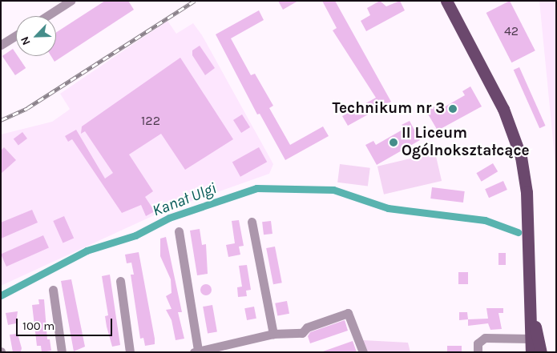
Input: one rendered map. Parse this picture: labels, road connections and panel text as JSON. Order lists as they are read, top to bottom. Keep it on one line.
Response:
{"water":["Kanał Ulgi"],"places":["Technikum nr 3","II Liceum Ogólnokształcące"],"house_numbers":["42","122"],"scale_bar":"100 m","north":"bottom left"}
